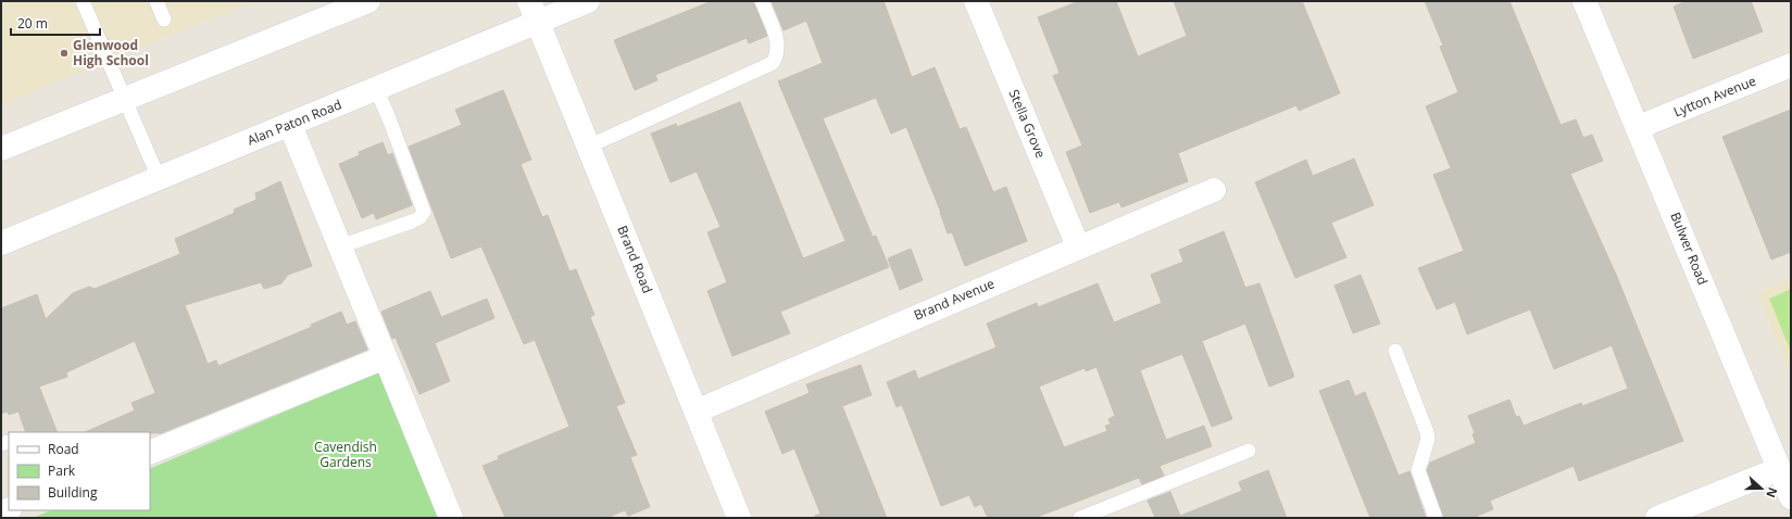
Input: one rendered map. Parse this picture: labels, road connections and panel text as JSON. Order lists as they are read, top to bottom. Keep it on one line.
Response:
{"streets":{"street":["Lytton Avenue","Alan Paton Road","Stella Grove","Bulwer Road","Brand Road","Brand Avenue"]},"crossings":[["Lytton Avenue","Bulwer Road"],["Alan Paton Road","Brand Road"],["Stella Grove","Brand Avenue"],["Brand Road","Brand Avenue"]],"parks":["Cavendish Gardens"],"places":["Glenwood High School"],"legend":["Road","Park","Building"],"scale_bar":"20 m","north":"right"}
